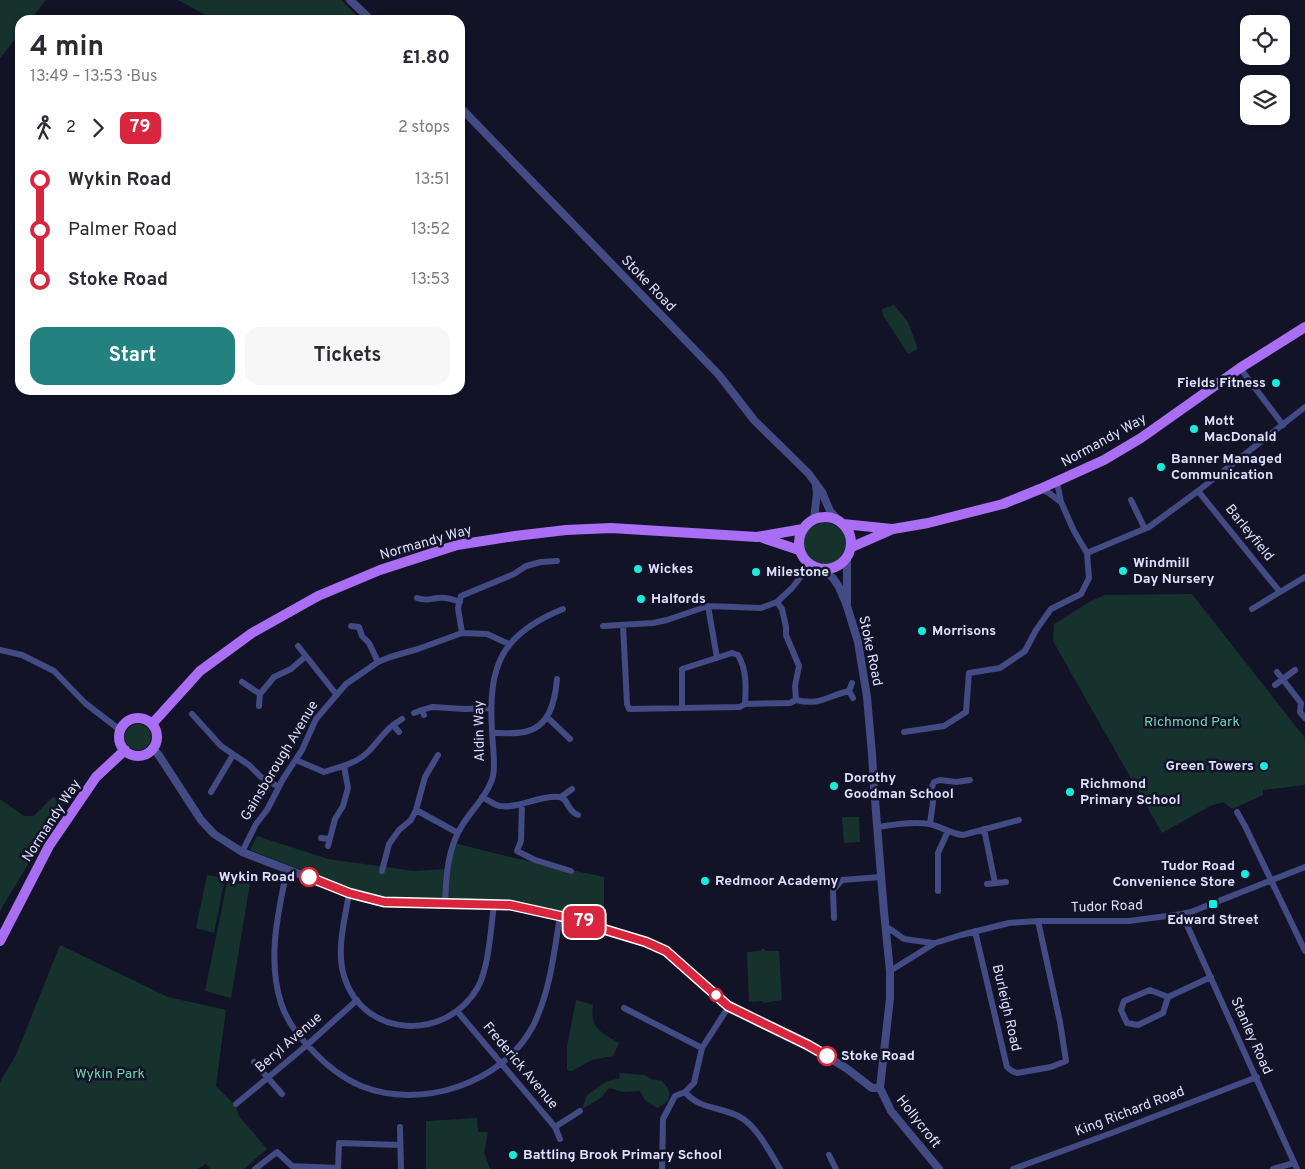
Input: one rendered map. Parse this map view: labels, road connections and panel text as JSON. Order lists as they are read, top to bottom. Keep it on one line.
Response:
{"streets":{"main road":["Normandy Way"],"street":["Stoke Road","Barleyfield","Aldin Way","Gainsborough Avenue","Tudor Road","Burleigh Road","Stanley Road","Beryl Avenue","Frederick Avenue","King Richard Road","Hollycroft"]},"crossings":[["Stoke Road","Normandy Way"],["Stoke Road","Tudor Road"],["Stoke Road","Hollycroft"],["Aldin Way","Gainsborough Avenue"],["Tudor Road","Burleigh Road"],["Tudor Road","Stanley Road"],["Stanley Road","King Richard Road"]],"parks":["Richmond Park","Wykin Park"],"places":{"other":["Fields Fitness","Mott MacDonald","Banner Managed Communication","Wickes","Windmill Day Nursery","Milestone","Halfords","Morrisons","Green Towers","Dorothy Goodman School","Richmond Primary School","Tudor Road Convenience Store","Wykin Road","Redmoor Academy","Stoke Road","Battling Brook Primary School"],"transit":["Edward Street"]},"lines":["bus line 79"],"page":{"on_map":"79","heading":["4 min","13:49 – 13:53 · Bus","£1.80"],"legs":["2","79","2 stops"],"list":[{"name":"Wykin Road","value":"13:51"},{"name":"Palmer Road","value":"13:52"},{"name":"Stoke Road","value":"13:53"}],"buttons":["Start","Tickets"]}}
